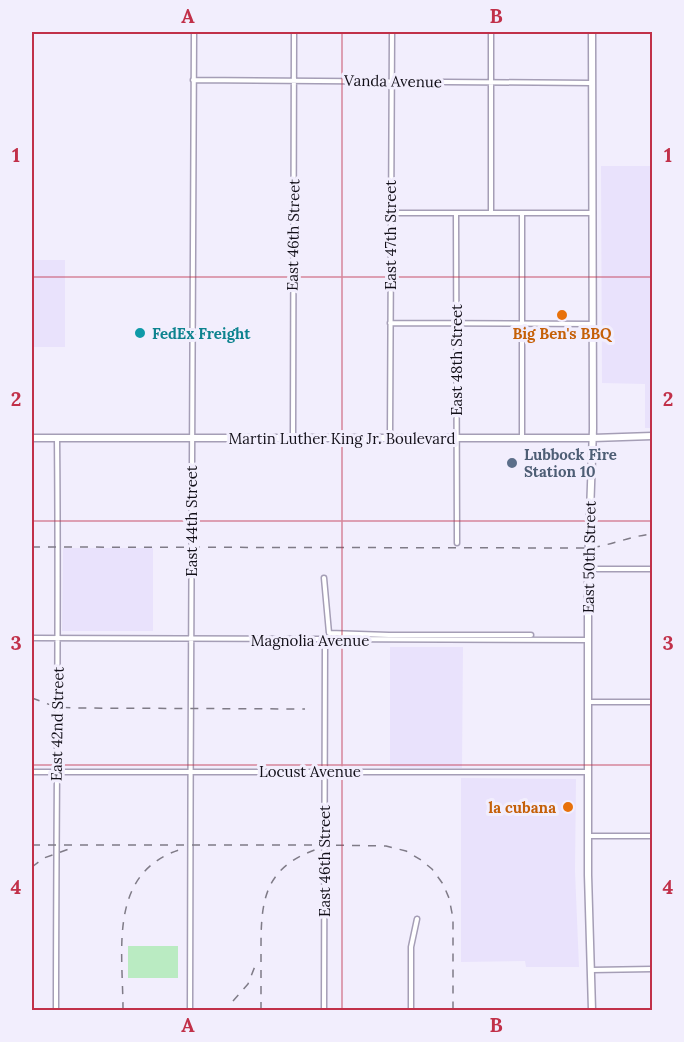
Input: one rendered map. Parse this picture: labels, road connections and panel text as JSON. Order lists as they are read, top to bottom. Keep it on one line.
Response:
{"streets":{"main road":["Martin Luther King Jr. Boulevard","East 50th Street"],"street":["Vanda Avenue","East 46th Street","East 47th Street","East 48th Street","East 44th Street","Magnolia Avenue","East 42nd Street","Locust Avenue"]},"crossings":[["Vanda Avenue","East 46th Street"],["Vanda Avenue","East 47th Street"],["Vanda Avenue","East 44th Street"],["Vanda Avenue","East 50th Street"],["East 46th Street","Martin Luther King Jr. Boulevard"],["East 46th Street","Magnolia Avenue"],["East 46th Street","Locust Avenue"],["East 47th Street","Martin Luther King Jr. Boulevard"],["East 48th Street","Martin Luther King Jr. Boulevard"],["Martin Luther King Jr. Boulevard","East 44th Street"],["Martin Luther King Jr. Boulevard","East 50th Street"],["Martin Luther King Jr. Boulevard","East 42nd Street"],["East 44th Street","Magnolia Avenue"],["East 44th Street","Locust Avenue"],["East 50th Street","Magnolia Avenue"],["East 50th Street","Locust Avenue"],["Magnolia Avenue","East 42nd Street"],["East 42nd Street","Locust Avenue"]],"places":["Big Ben's BBQ","FedEx Freight","Lubbock Fire Station 10","la cubana"],"grid":{"columns":["A","B"],"rows":["1","2","3","4"]}}
